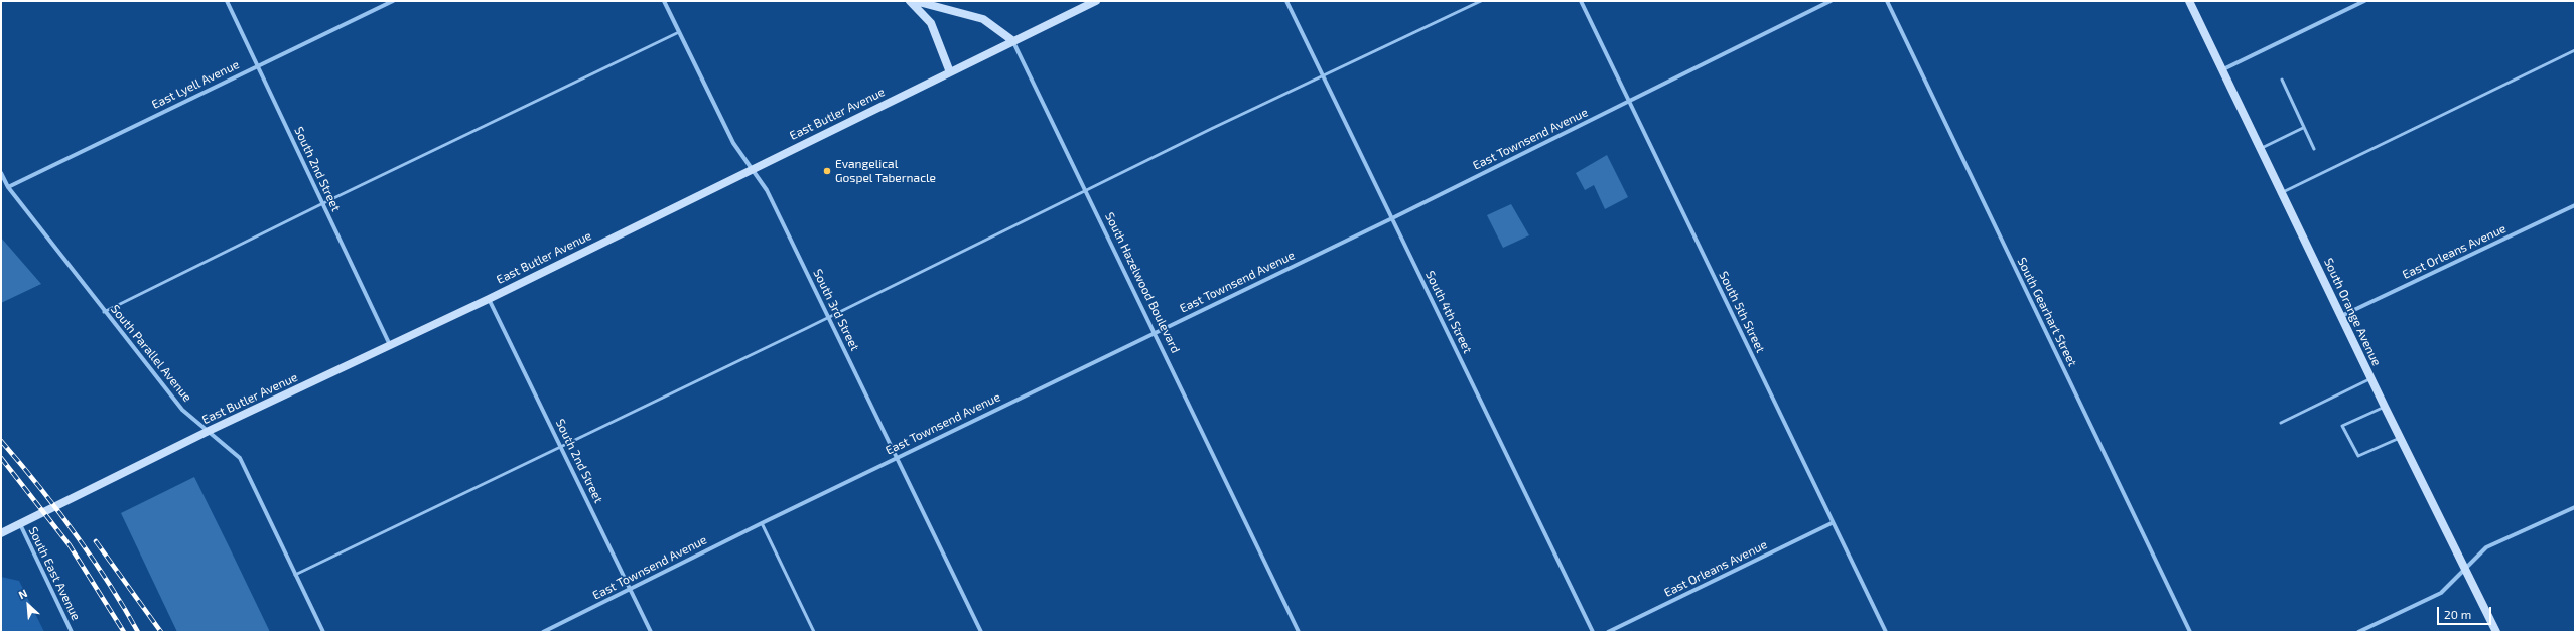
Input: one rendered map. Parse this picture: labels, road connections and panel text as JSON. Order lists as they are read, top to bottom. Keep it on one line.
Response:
{"streets":{"street":["East Lyell Avenue","East Butler Avenue","East Townsend Avenue","South 2nd Street","East Orleans Avenue","South Hazelwood Boulevard","South 3rd Street","South 4th Street","South 5th Street","South Gearhart Street","South Orange Avenue","South Parallel Avenue","South East Avenue"]},"crossings":[["East Lyell Avenue","South 2nd Street"],["East Lyell Avenue","South Parallel Avenue"],["East Butler Avenue","South 2nd Street"],["East Butler Avenue","South Hazelwood Boulevard"],["East Butler Avenue","South 3rd Street"],["East Butler Avenue","South Parallel Avenue"],["East Butler Avenue","South East Avenue"],["East Townsend Avenue","South 2nd Street"],["East Townsend Avenue","South Hazelwood Boulevard"],["East Townsend Avenue","South 3rd Street"],["East Townsend Avenue","South 4th Street"],["East Townsend Avenue","South 5th Street"],["East Orleans Avenue","South 5th Street"],["East Orleans Avenue","South Orange Avenue"]],"places":["Evangelical Gospel Tabernacle"],"scale_bar":"20 m","north":"top left"}
